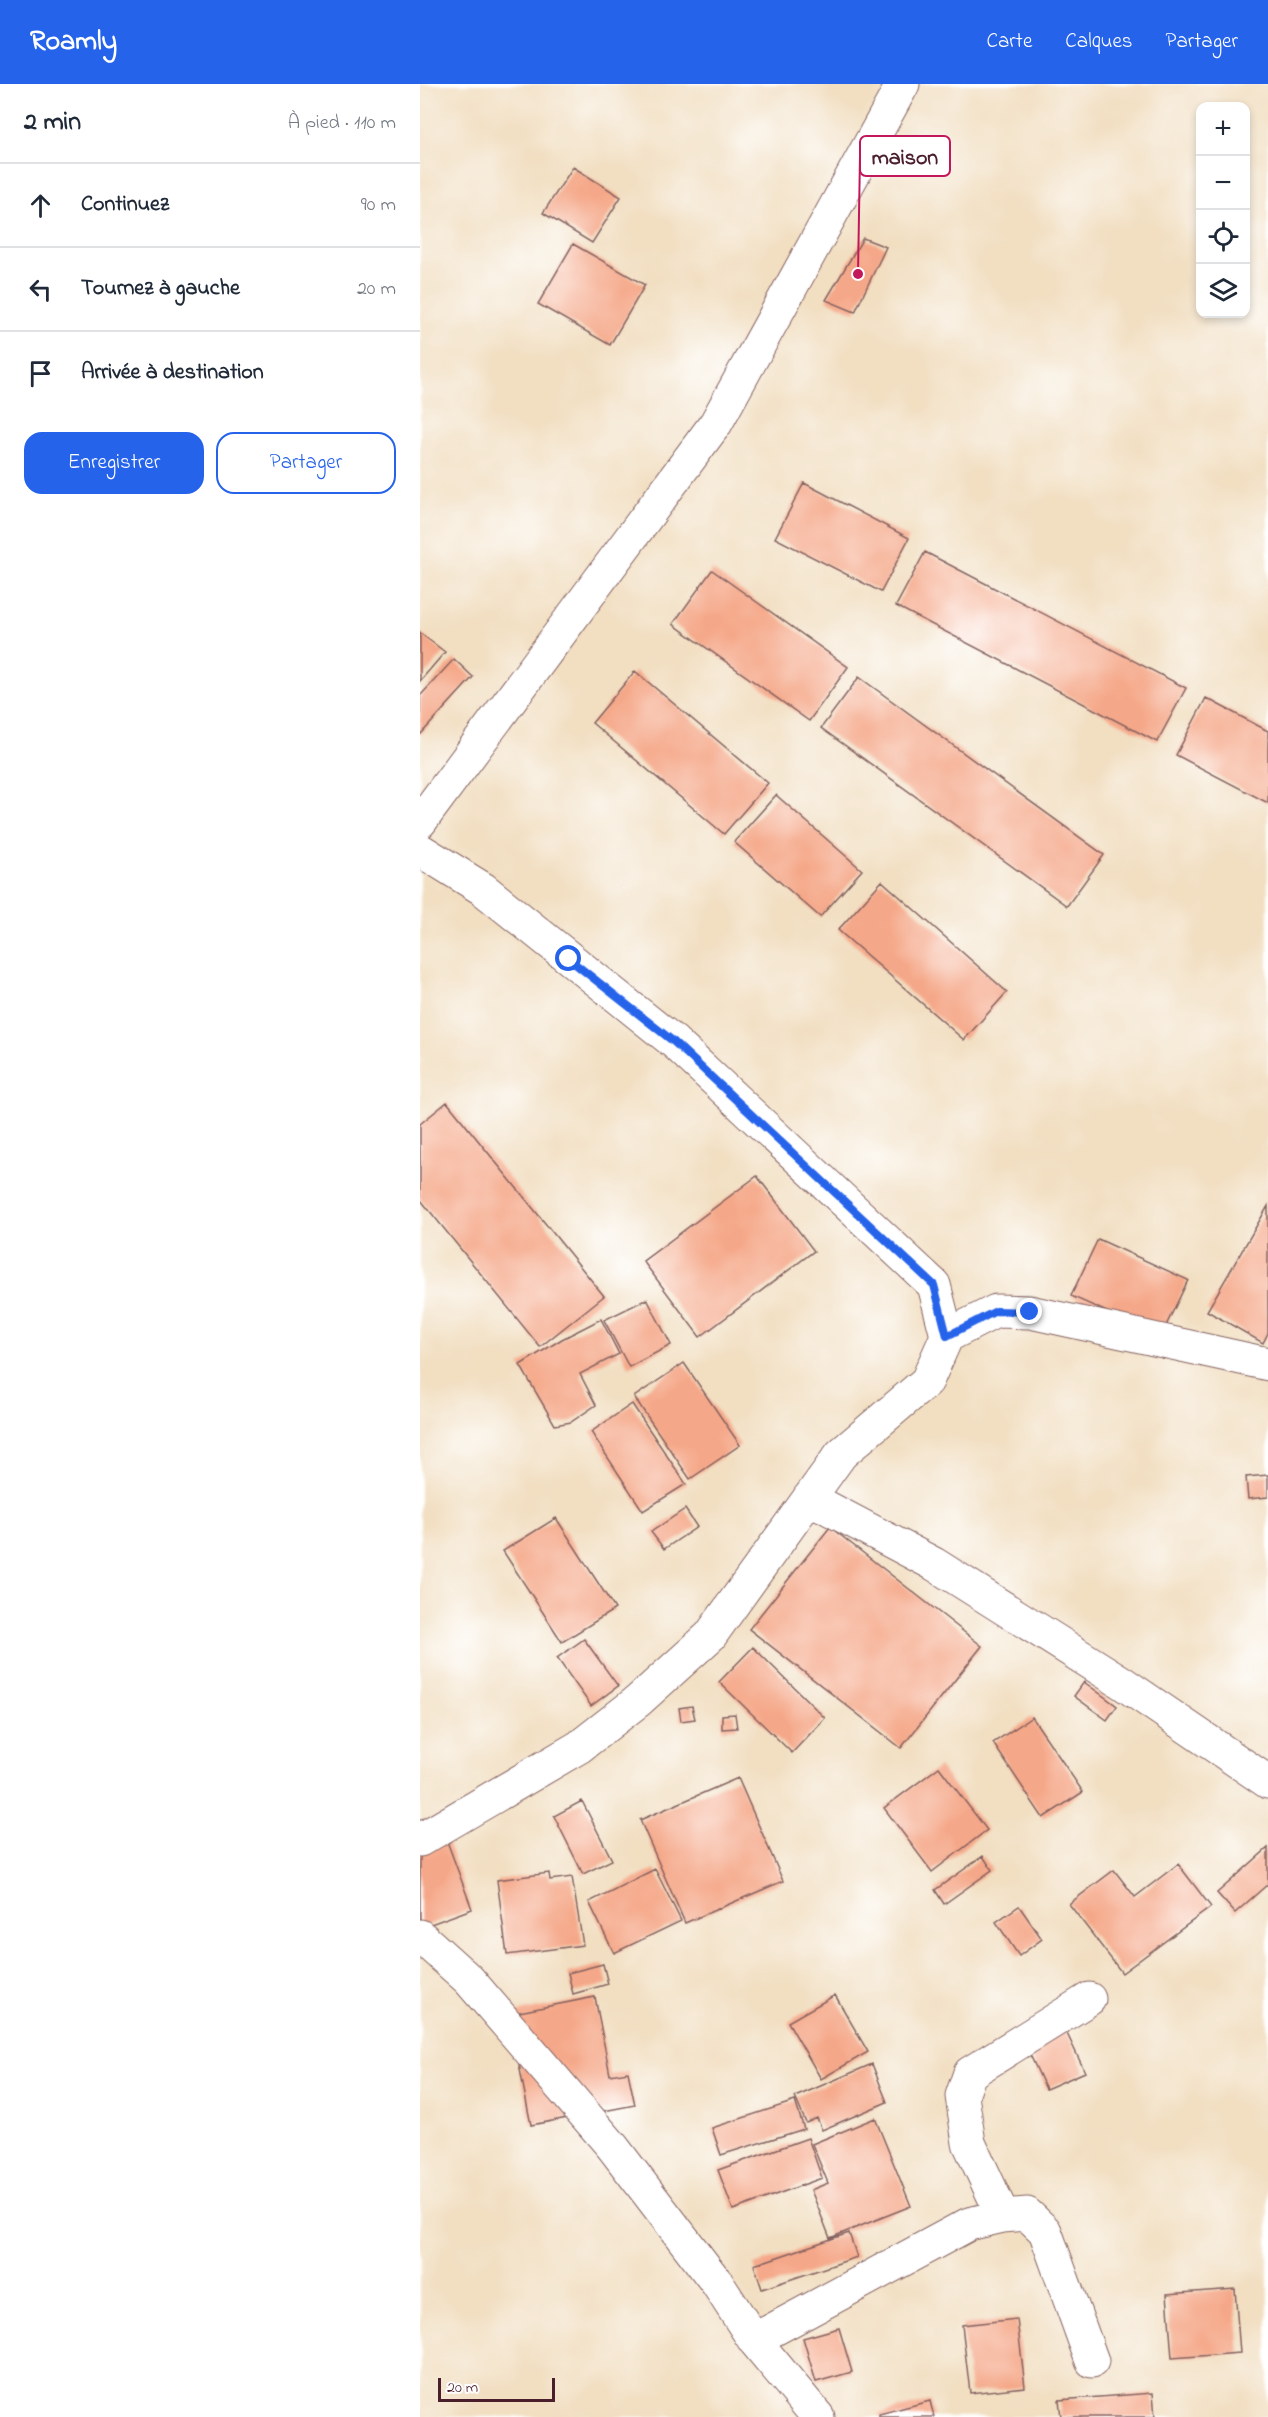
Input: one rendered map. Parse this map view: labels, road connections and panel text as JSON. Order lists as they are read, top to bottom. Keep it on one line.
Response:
{"places":["maison"],"scale_bar":"20 m","page":{"header":"Roamly","nav":["Carte","Calques","Partager"],"heading":["2 min","À pied · 110 m"],"map_buttons":["+","−"],"list":[["Continuez","90 m"],["Tournez à gauche","20 m"],"Arrivée à destination"],"buttons":["Enregistrer","Partager"],"scale":"20 m"}}
